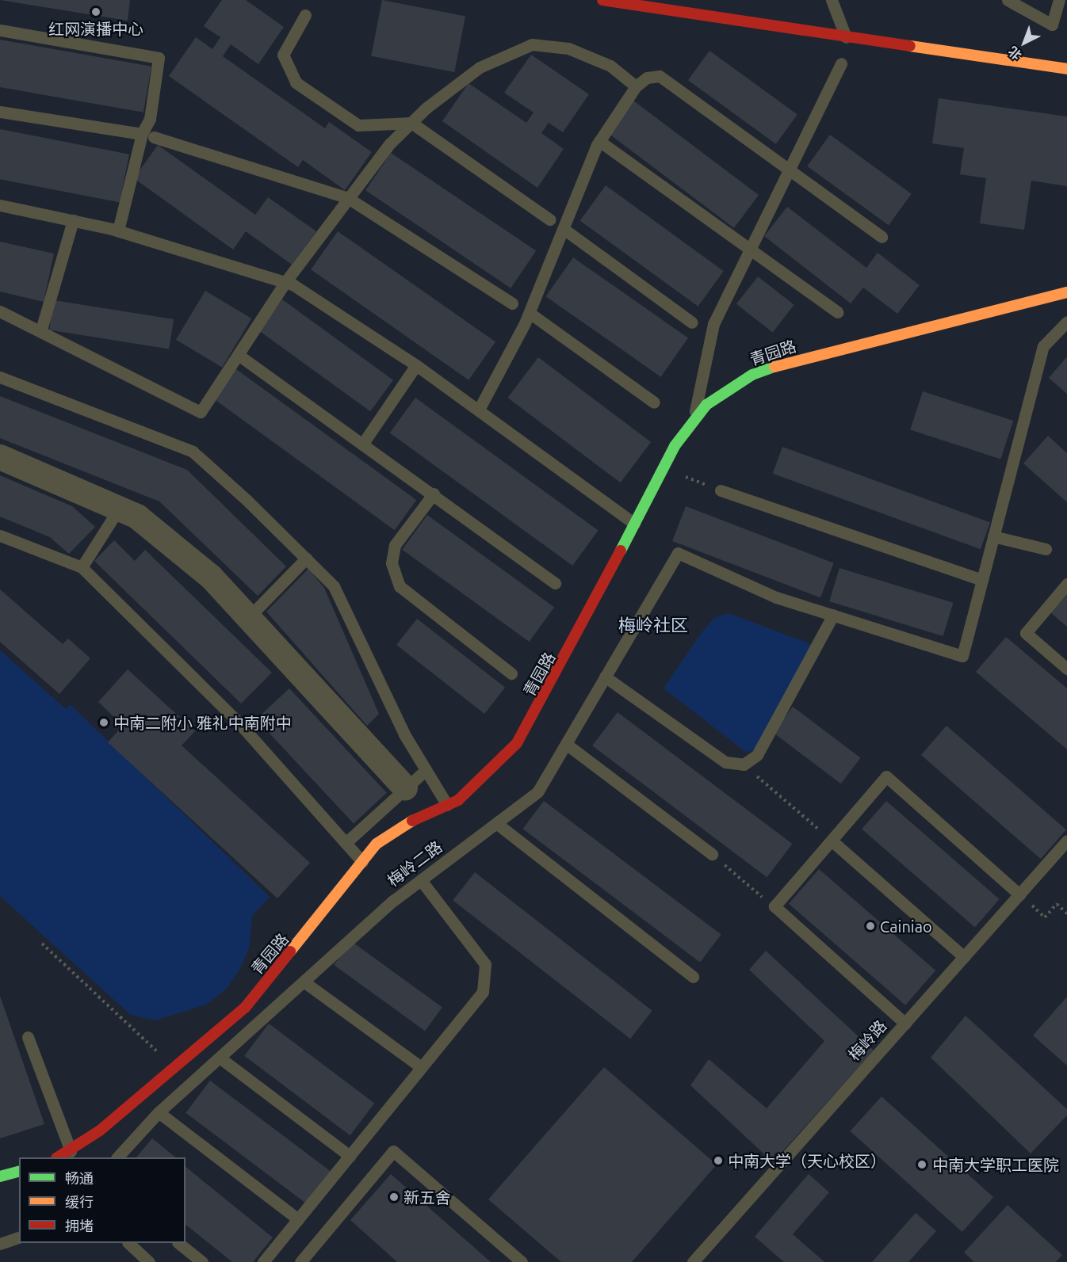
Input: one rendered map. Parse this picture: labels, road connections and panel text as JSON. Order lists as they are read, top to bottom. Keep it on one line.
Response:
{"streets":{"street":["青园路"],"lane":["梅岭二路","梅岭路"]},"districts":["梅岭社区"],"places":["红网演播中心","中南二附小 雅礼中南附中","Cainiao","中南大学（天心校区）","中南大学职工医院","新五舍"],"legend":["畅通","缓行","拥堵"],"north":"bottom left"}
